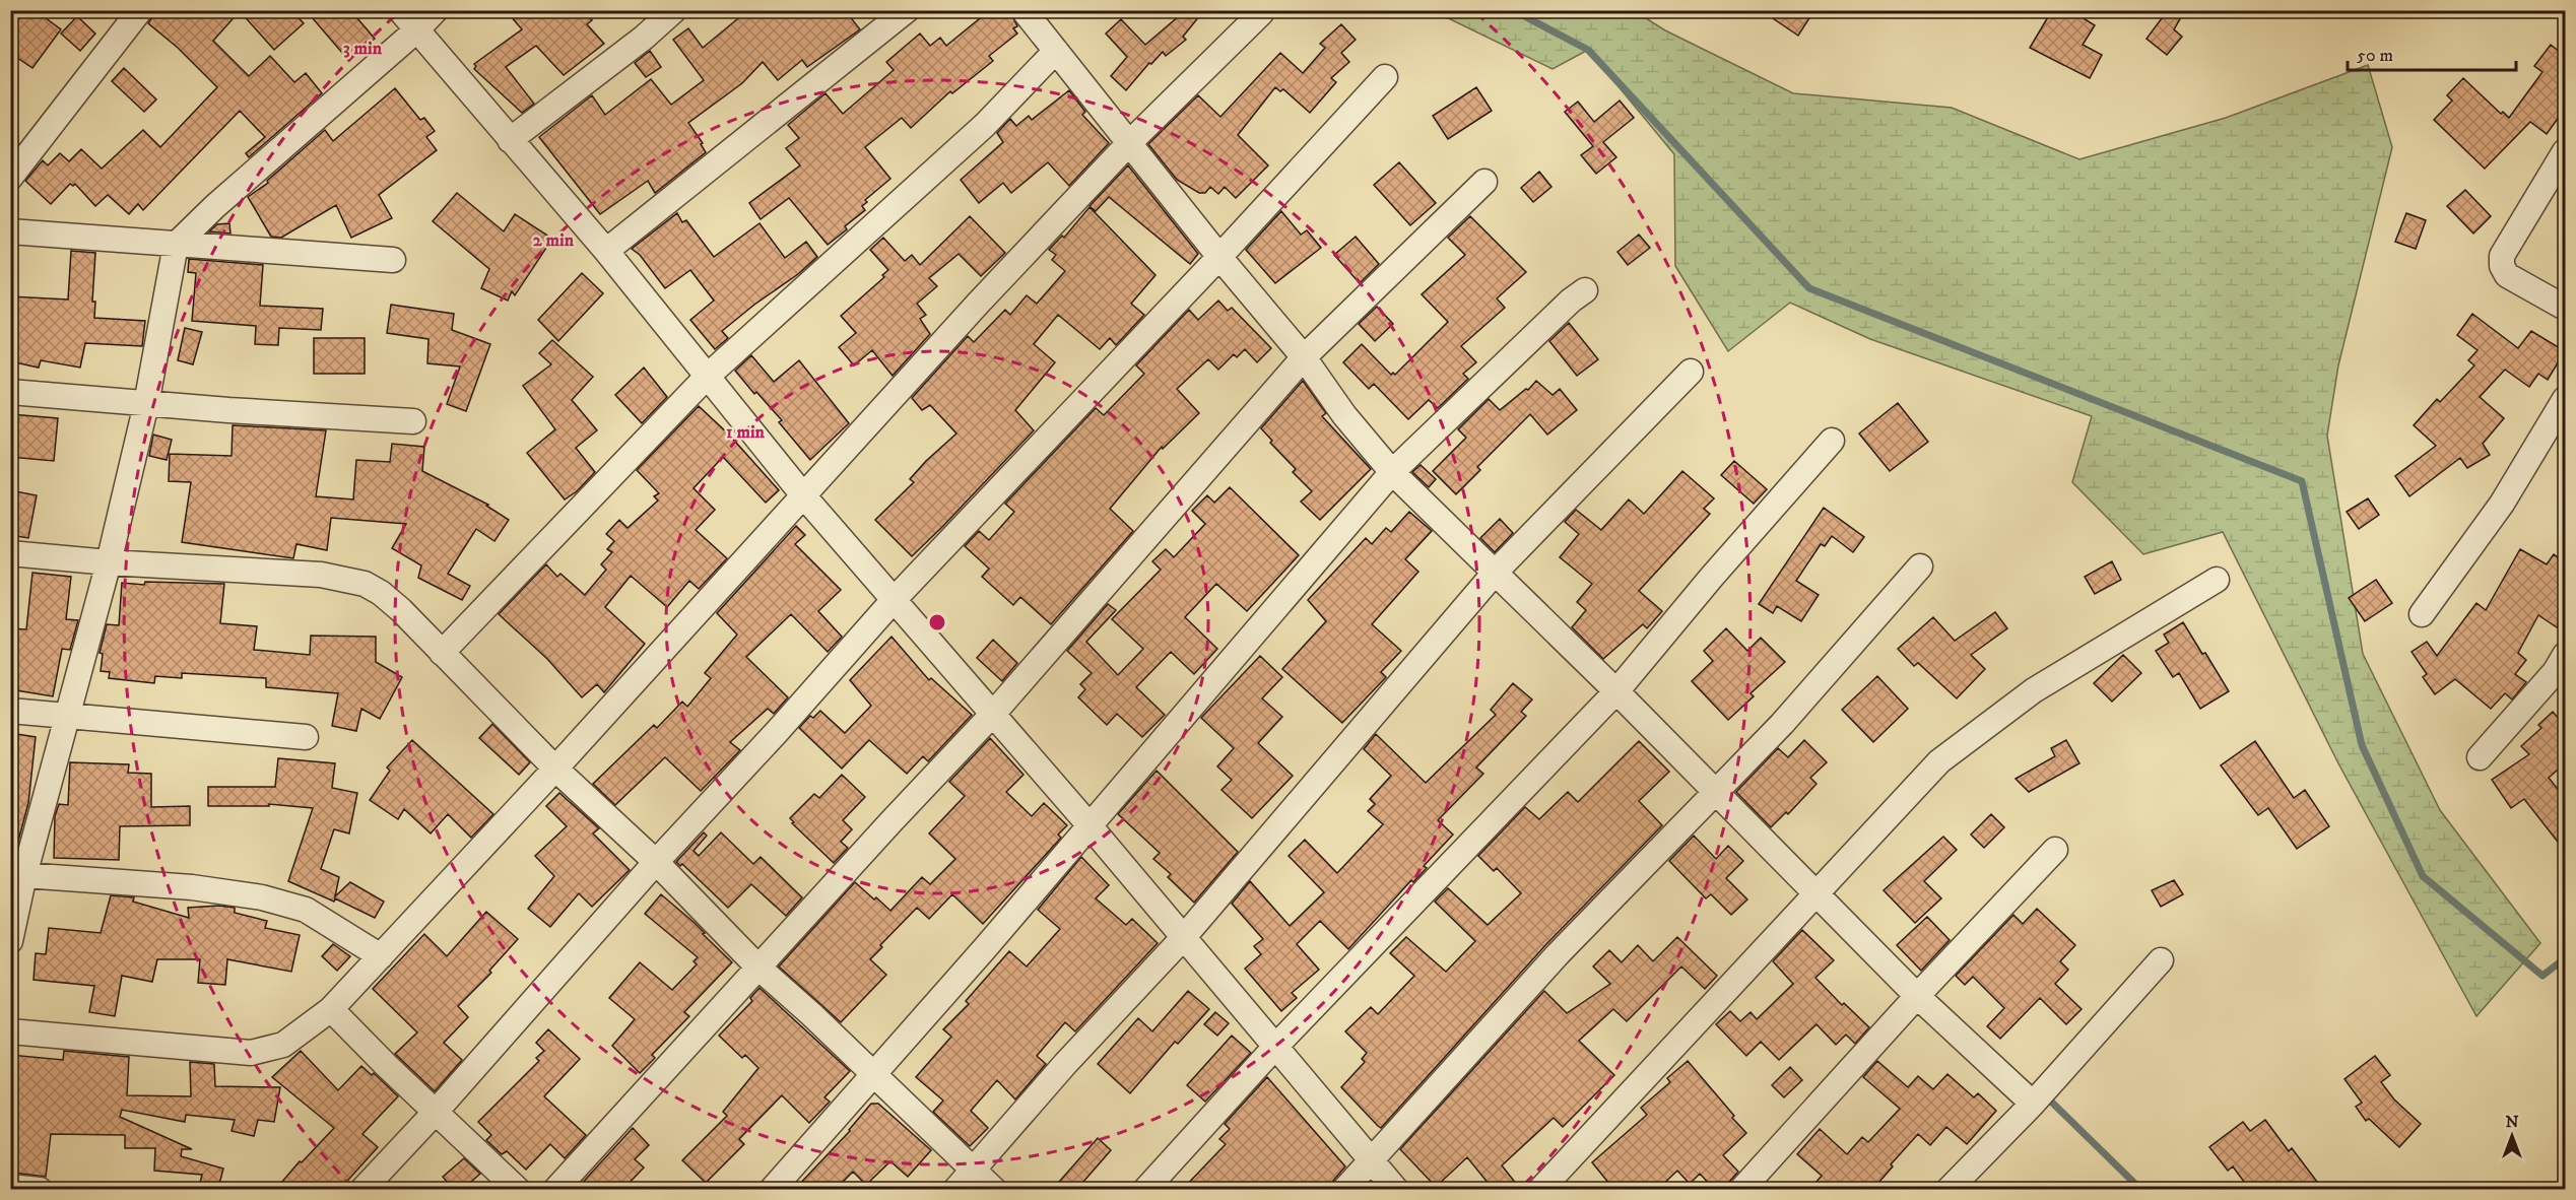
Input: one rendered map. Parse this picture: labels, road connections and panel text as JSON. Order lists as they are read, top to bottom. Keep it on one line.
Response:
{"scale_bar":"50 m","north":"top","rings":["3 min","2 min","1 min"]}
